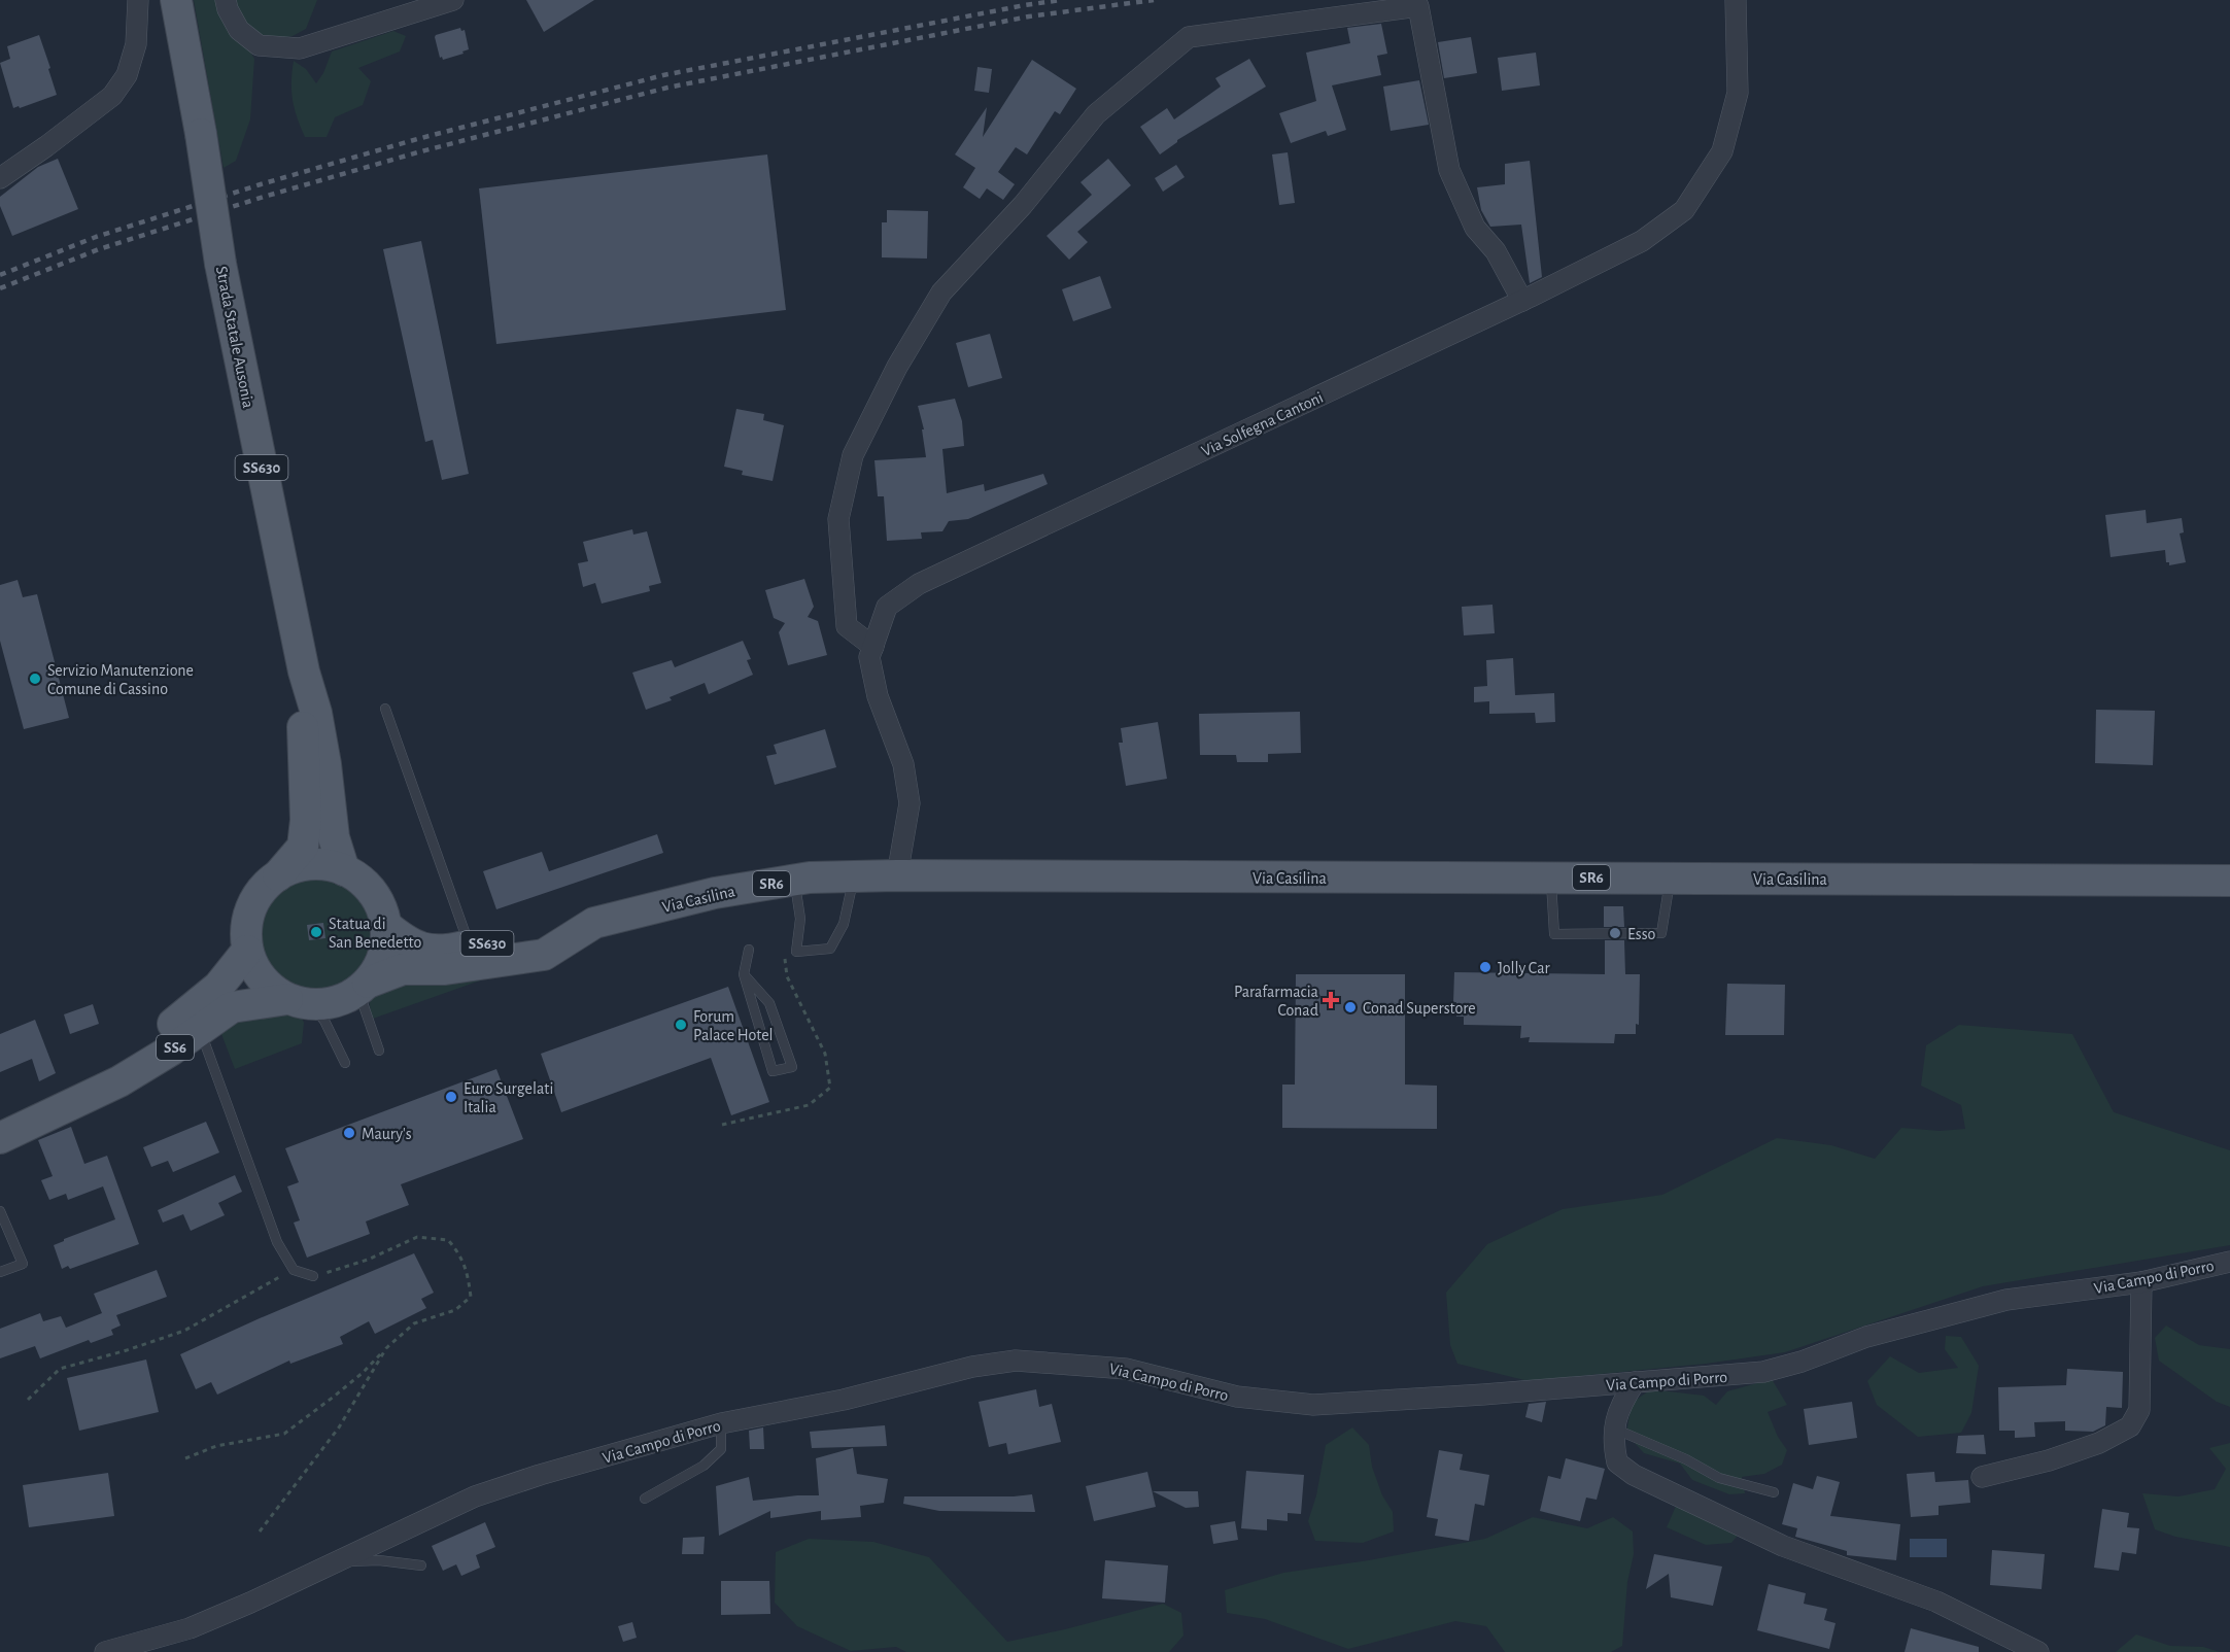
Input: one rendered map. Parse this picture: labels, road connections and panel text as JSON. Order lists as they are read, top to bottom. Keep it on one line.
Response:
{"streets":{"main road":["Strada Statale Ausonia","SS630","Via Casilina","SR6","SS6"],"street":["Via Solfegna Cantoni","Via Campo di Porro"]},"crossings":[["Strada Statale Ausonia","SS630"],["Strada Statale Ausonia","Via Casilina"],["Strada Statale Ausonia","SS6"],["Via Solfegna Cantoni","Via Casilina"],["SS630","Via Casilina"],["SS630","SS6"],["Via Casilina","SS6"]],"places":{"other":["Servizio Manutenzione Comune di Cassino","Statua di San Benedetto","Esso","Jolly Car","Conad Superstore","Forum Palace Hotel","Euro Surgelati Italia","Maury's"],"health":["Parafarmacia Conad"]}}
